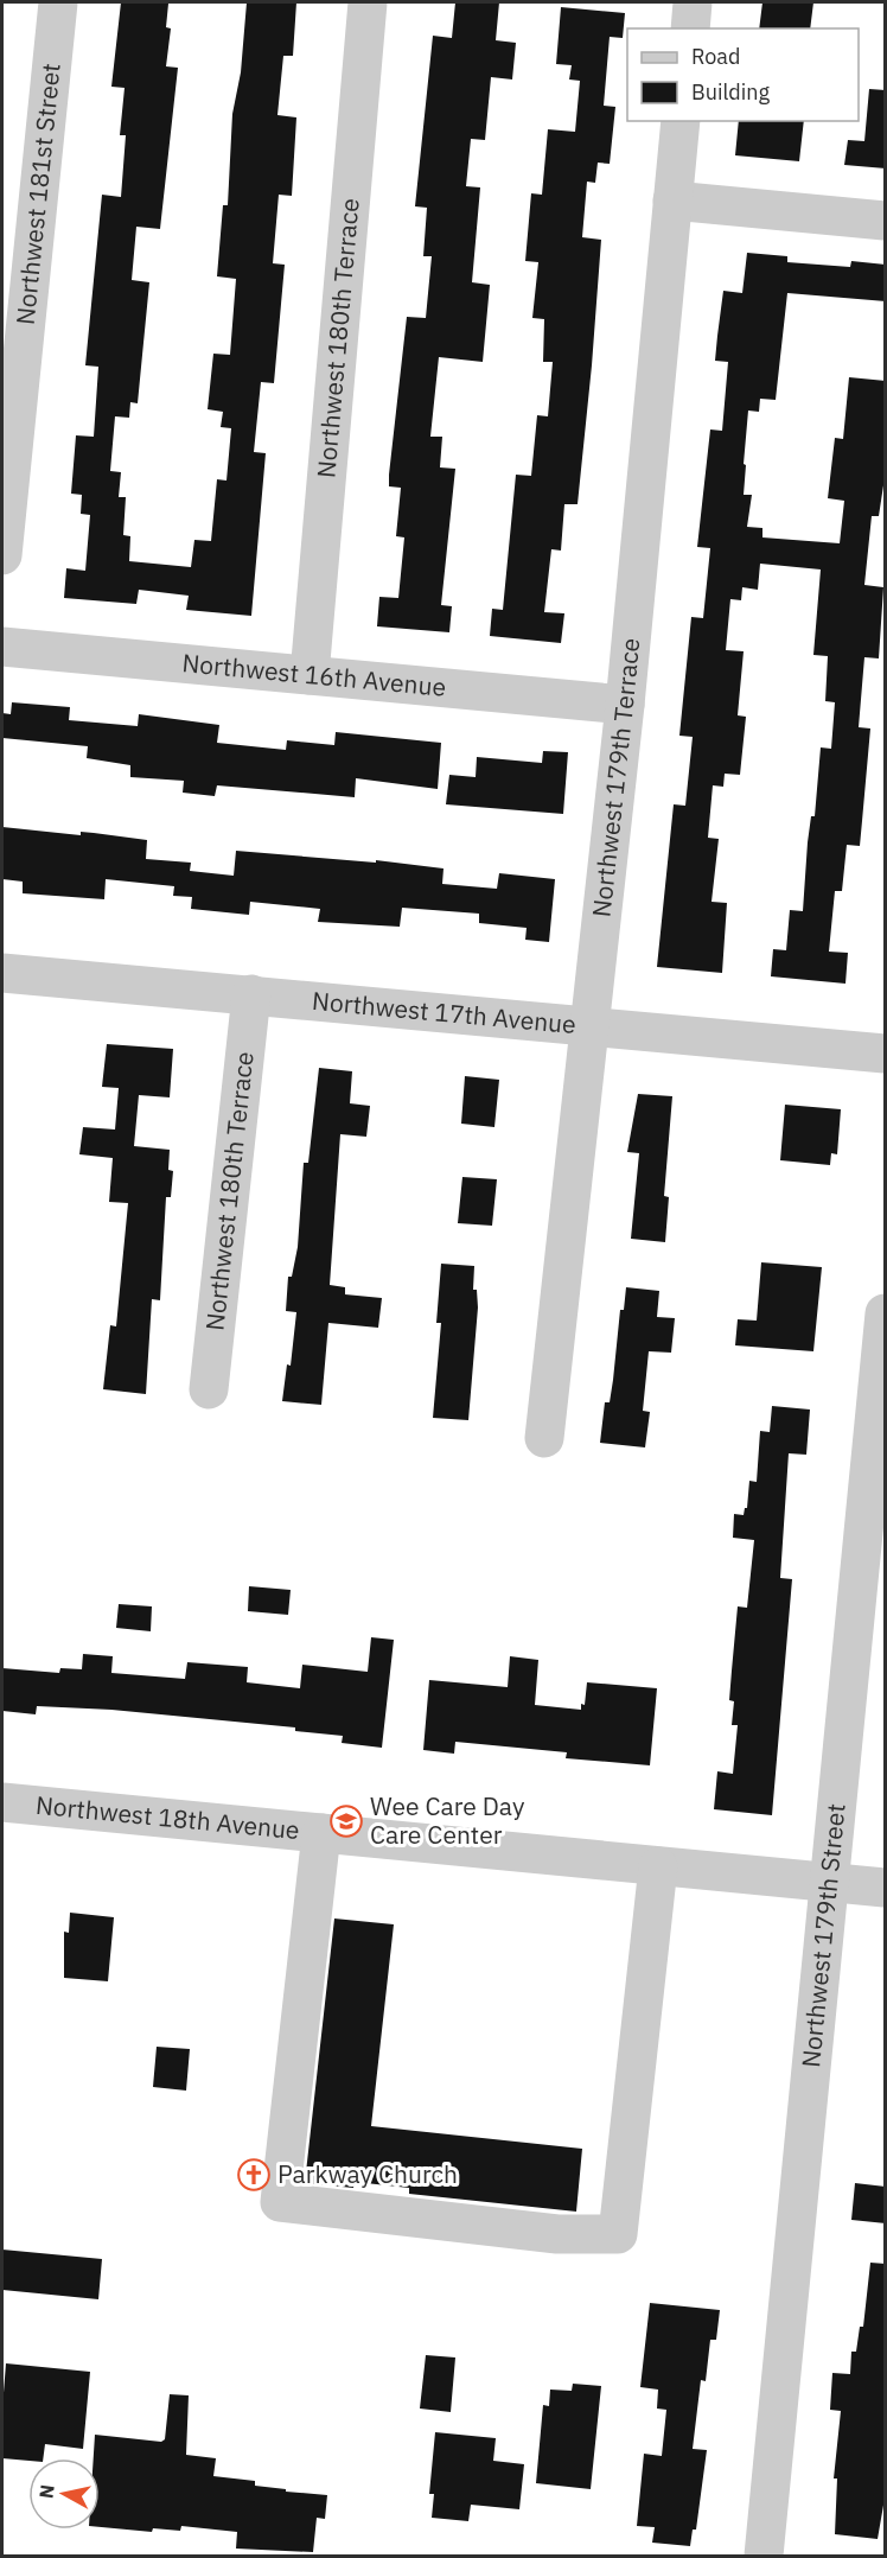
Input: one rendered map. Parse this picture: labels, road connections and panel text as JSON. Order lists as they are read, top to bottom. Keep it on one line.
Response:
{"streets":{"street":["Northwest 181st Street","Northwest 180th Terrace","Northwest 16th Avenue","Northwest 179th Terrace","Northwest 17th Avenue","Northwest 18th Avenue","Northwest 179th Street"]},"crossings":[["Northwest 180th Terrace","Northwest 16th Avenue"],["Northwest 180th Terrace","Northwest 17th Avenue"],["Northwest 16th Avenue","Northwest 179th Terrace"],["Northwest 179th Terrace","Northwest 17th Avenue"],["Northwest 18th Avenue","Northwest 179th Street"]],"places":{"school or university":["Wee Care Day Care Center"],"church":["Parkway Church"]},"legend":["Road","Building"],"north":"left"}
